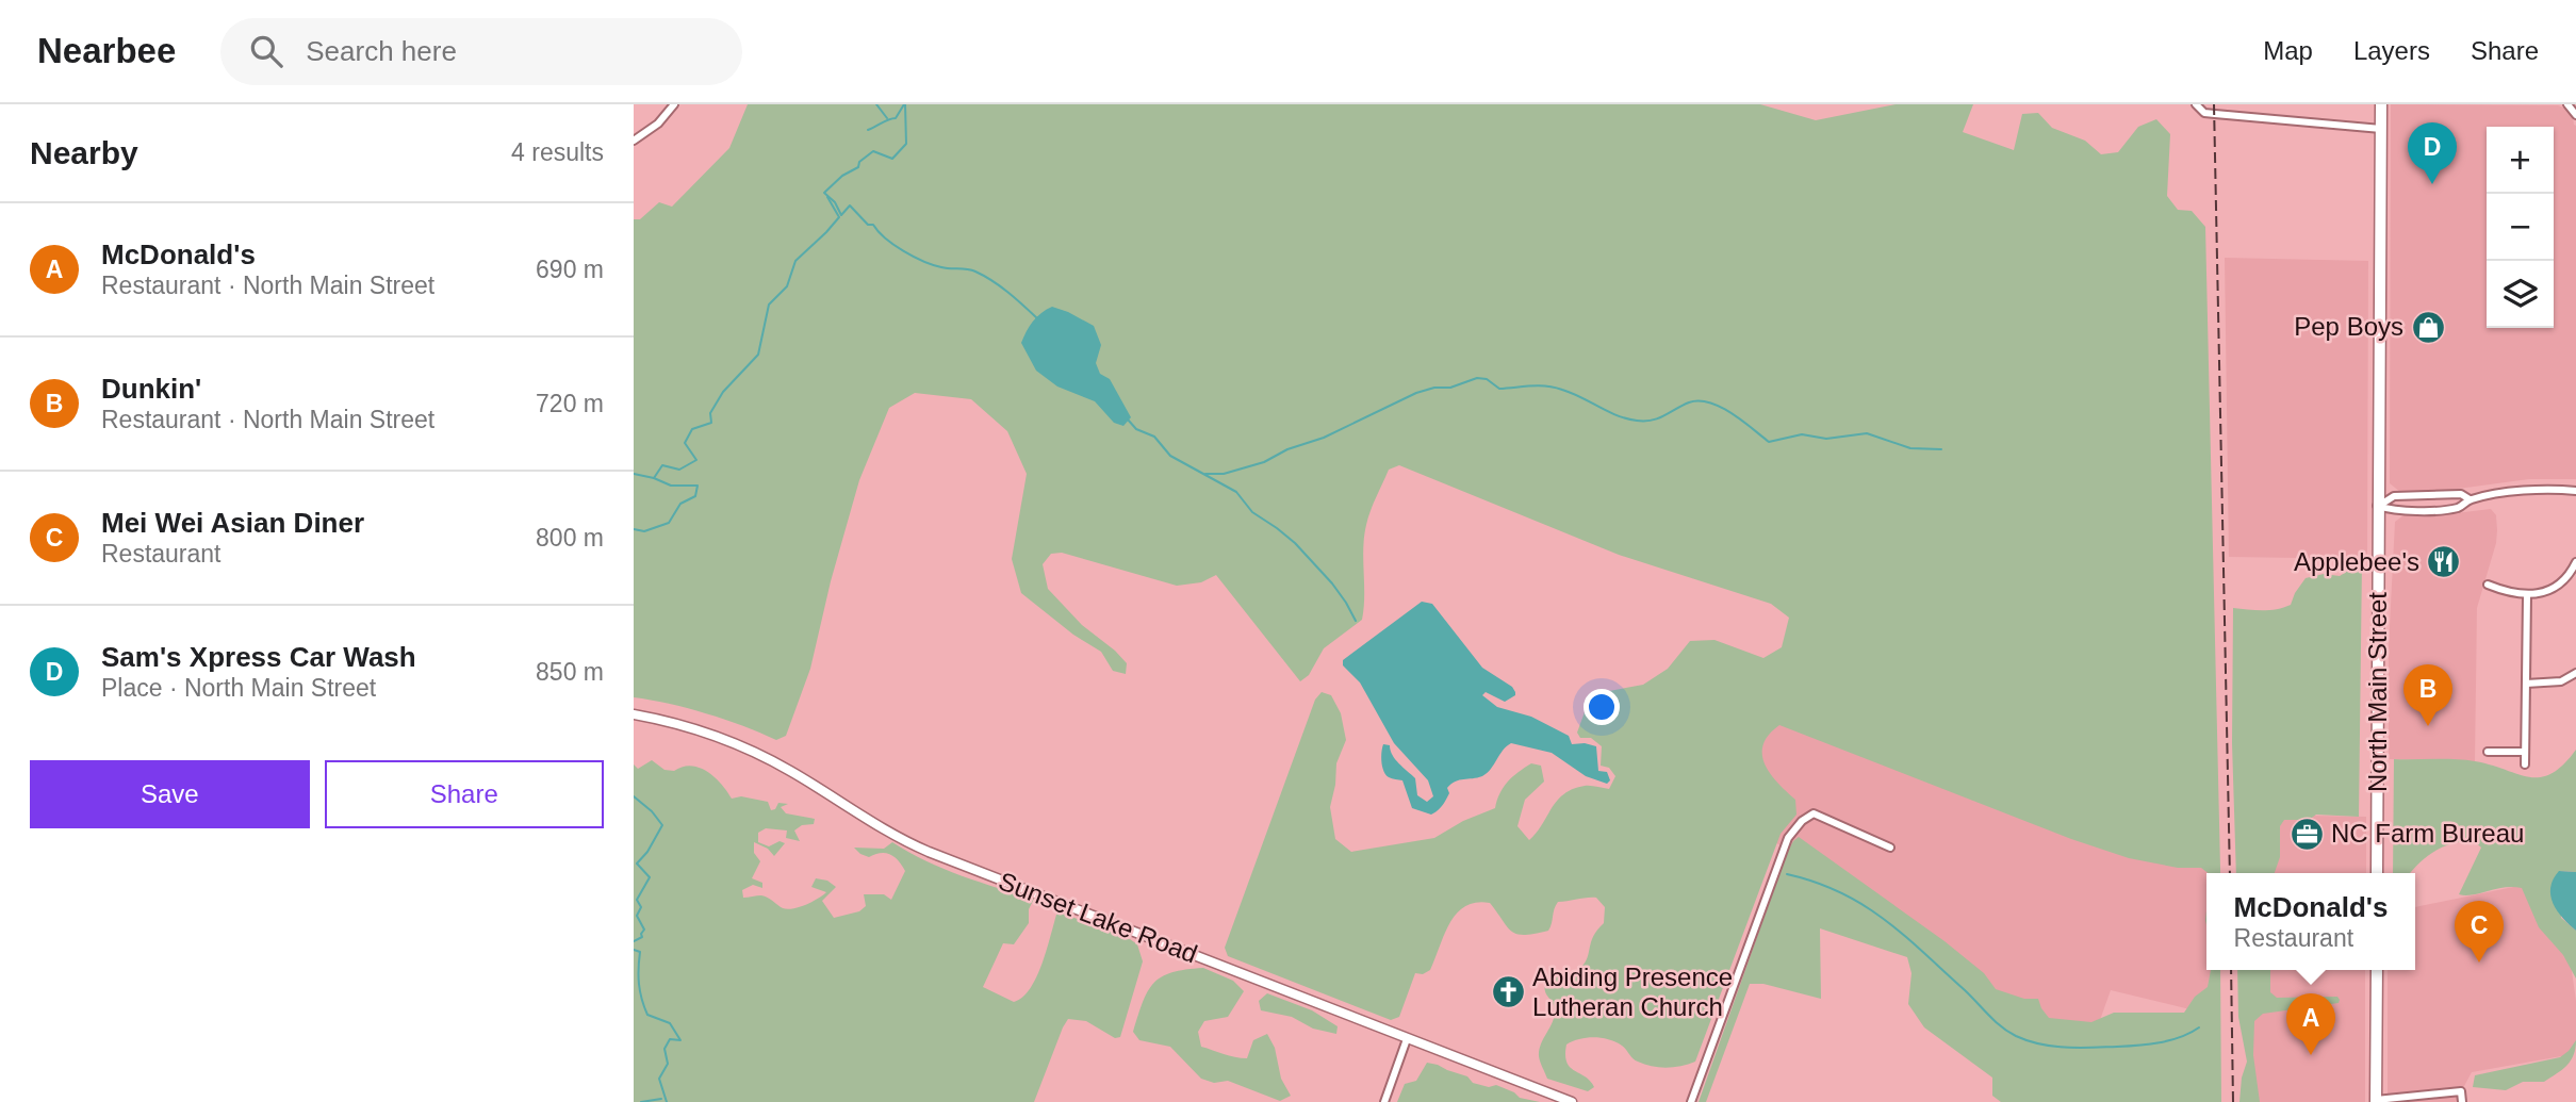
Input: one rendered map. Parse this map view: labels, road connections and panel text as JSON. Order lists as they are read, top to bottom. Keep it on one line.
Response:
{"streets":{"highway":["North Main Street"],"main road":["Sunset Lake Road"]},"places":{"shop":["Pep Boys"],"restaurant":["Applebee's"],"office":["NC Farm Bureau"],"church":["Abiding Presence Lutheran Church"]},"page":{"header":"Nearbee","search":"Search here","nav":["Map","Layers","Share"],"heading":["Nearby","4 results"],"pins":["D","B","C","A"],"map_buttons":["+","−"],"list":[{"mark":"A","name":"McDonald's","note":"Restaurant · North Main Street","value":"690 m"},{"mark":"B","name":"Dunkin'","note":"Restaurant · North Main Street","value":"720 m"},{"mark":"C","name":"Mei Wei Asian Diner","note":"Restaurant","value":"800 m"},{"mark":"D","name":"Sam's Xpress Car Wash","note":"Place · North Main Street","value":"850 m"}],"buttons":["Save","Share"],"popup":["McDonald's","Restaurant"]}}
